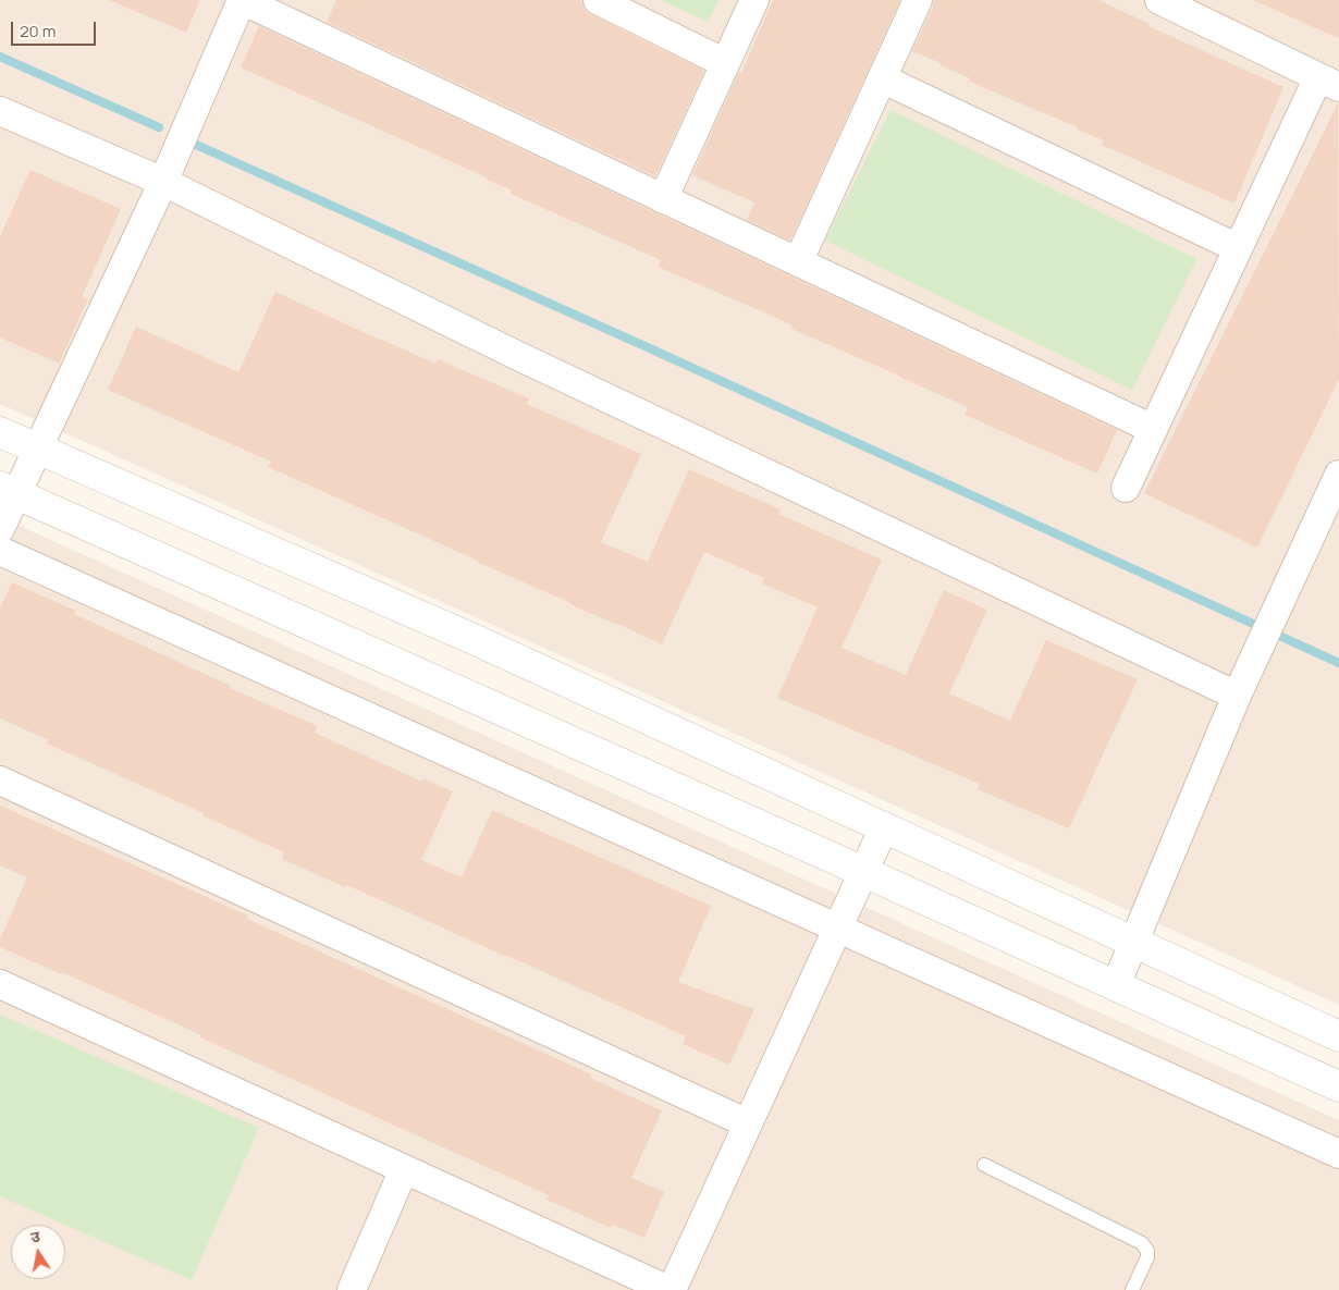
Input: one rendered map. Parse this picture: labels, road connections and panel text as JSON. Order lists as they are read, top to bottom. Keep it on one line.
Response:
{"scale_bar":"20 m","north":"top"}
